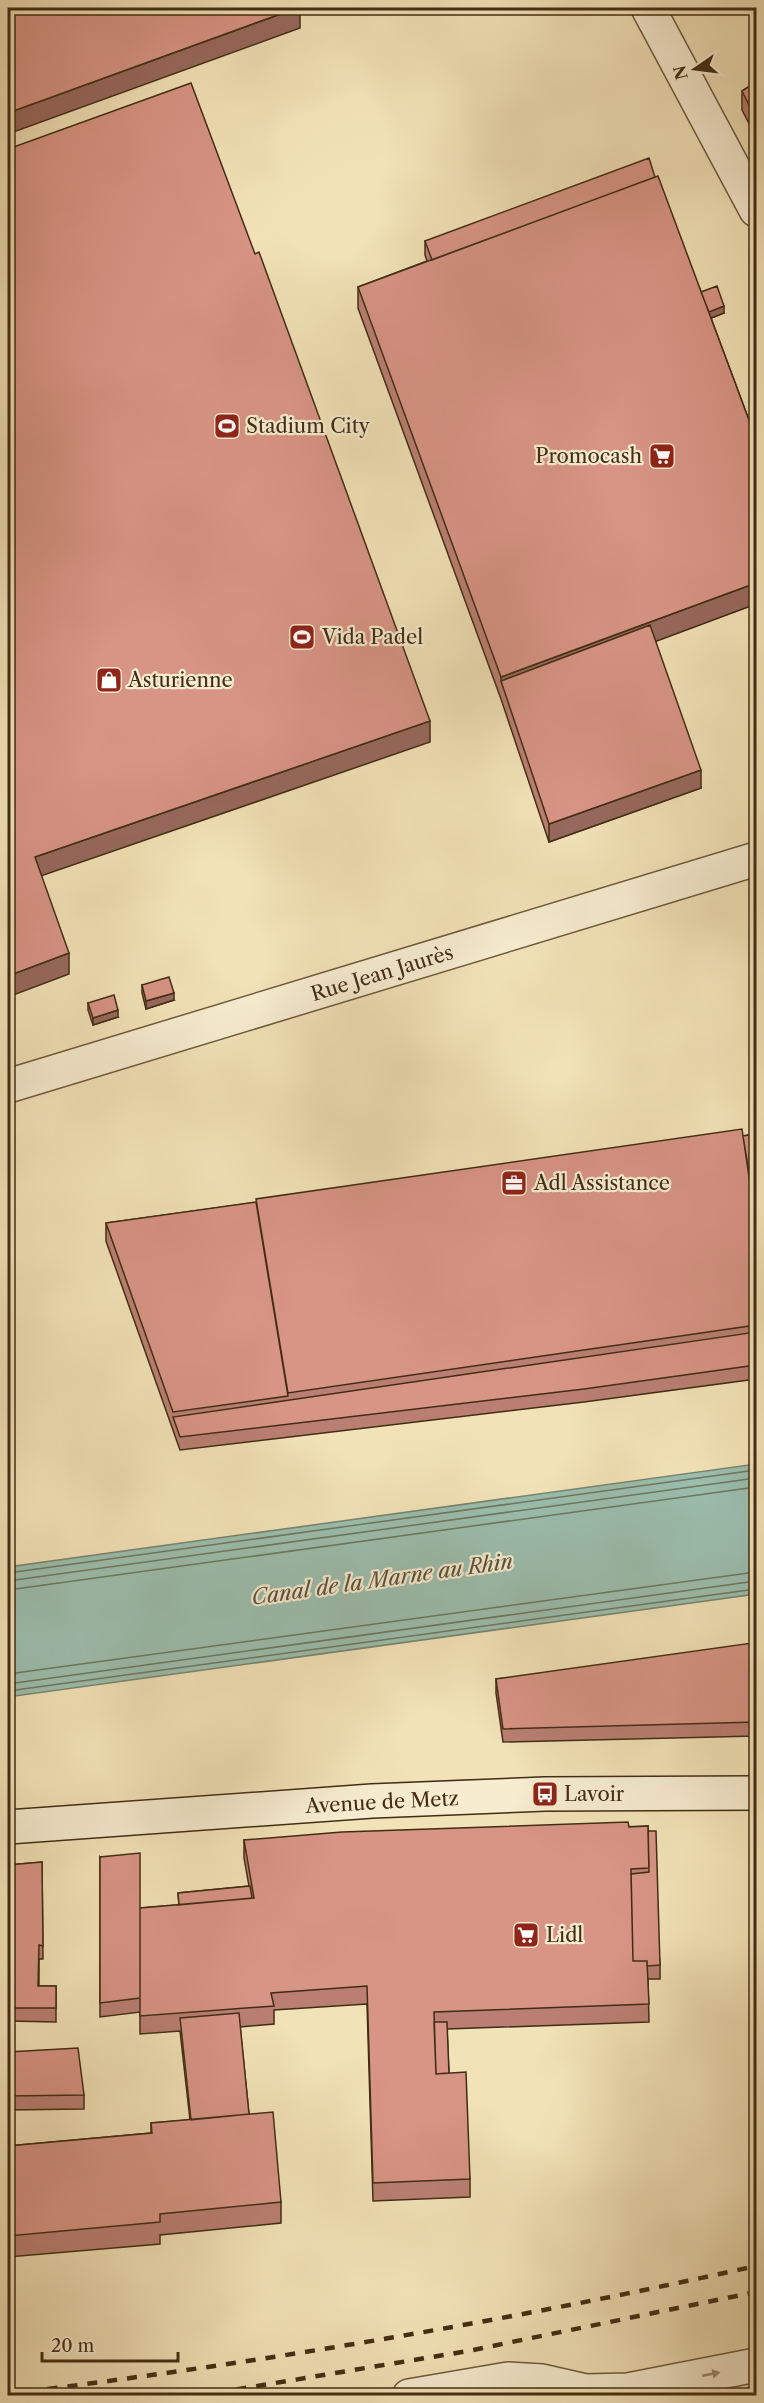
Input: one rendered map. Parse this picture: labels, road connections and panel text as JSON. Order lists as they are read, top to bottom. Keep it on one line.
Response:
{"streets":{"street":["Rue Jean Jaurès","Avenue de Metz"]},"water":["Canal de la Marne au Rhin"],"places":{"sports":["Stadium City","Vida Padel"],"supermarket":["Promocash","Lidl"],"shop":["Asturienne"],"office":["Adl Assistance"],"bus stop":["Lavoir"]},"scale_bar":"20 m","north":"left"}
